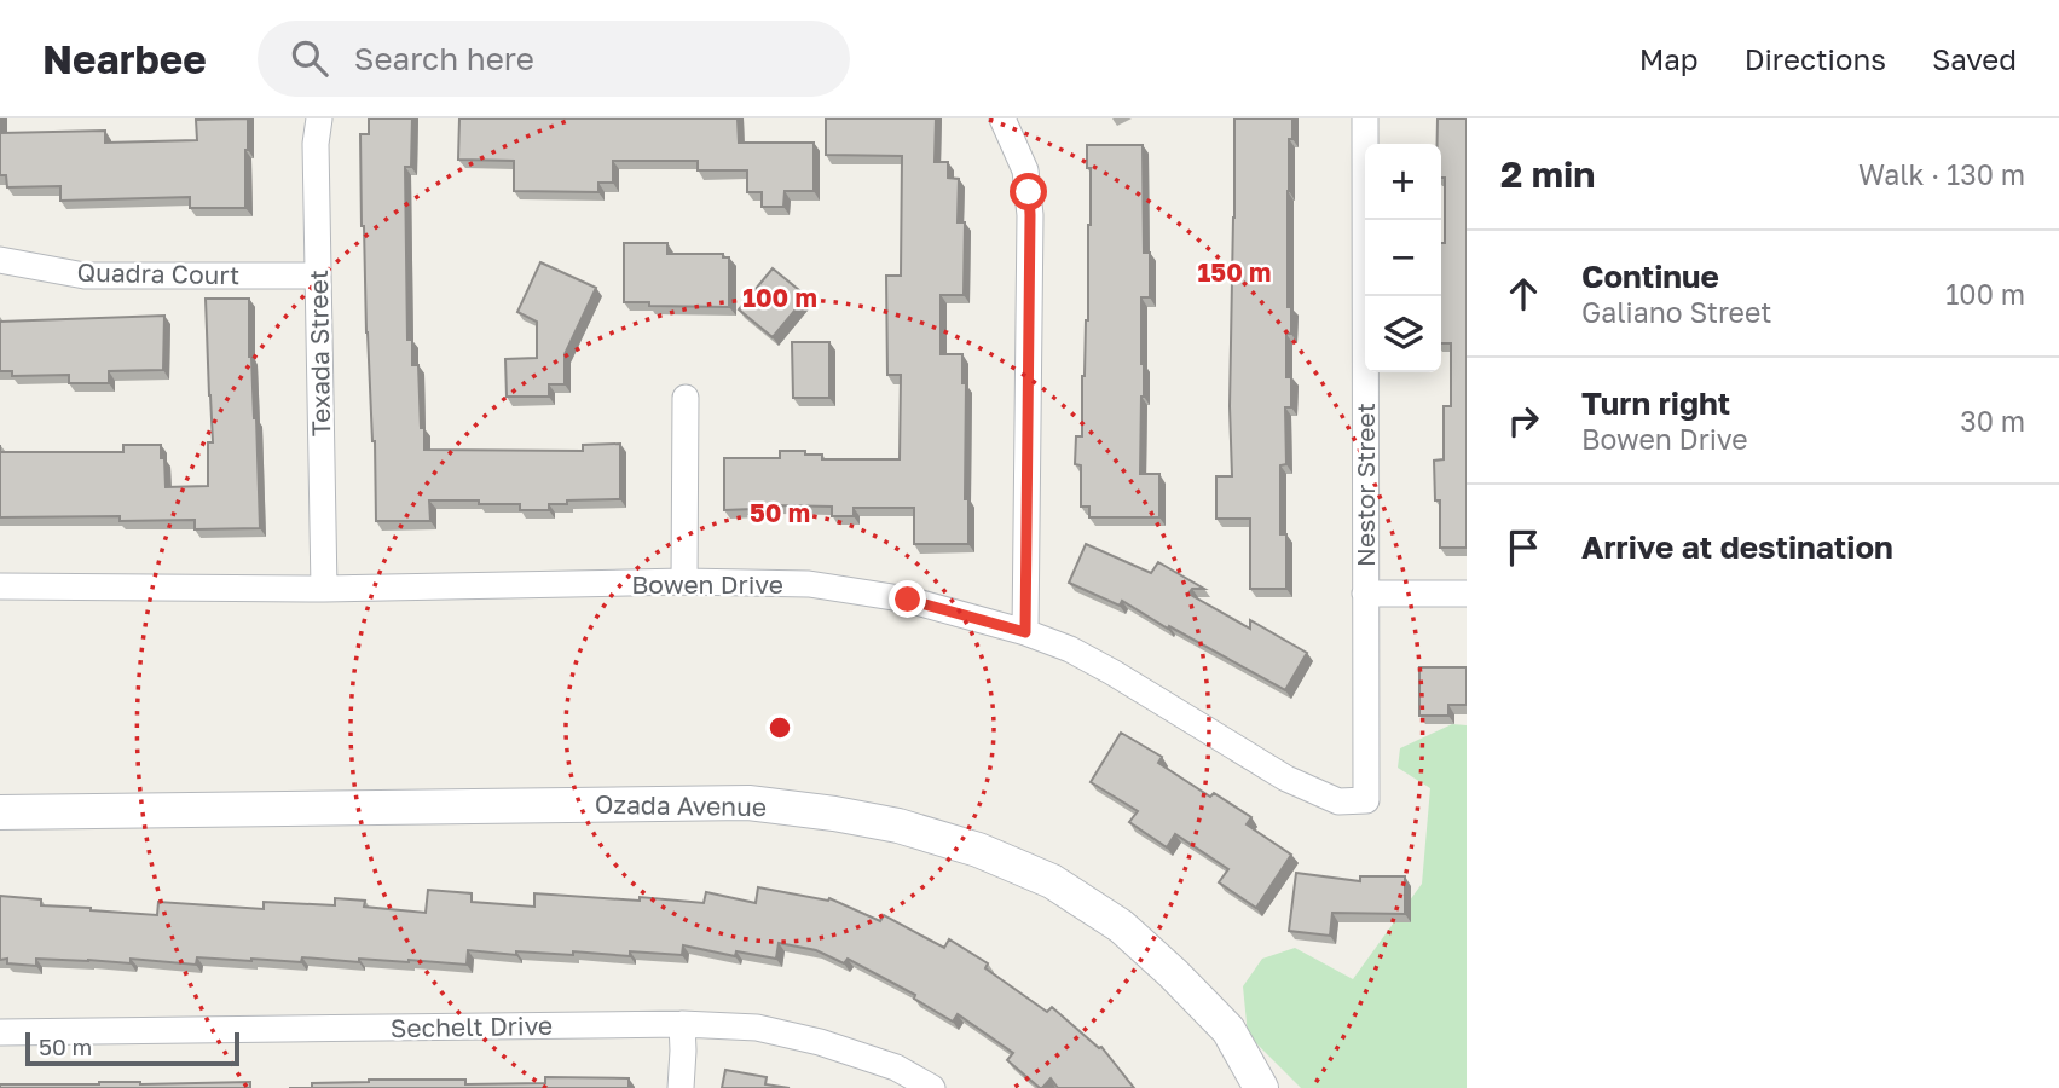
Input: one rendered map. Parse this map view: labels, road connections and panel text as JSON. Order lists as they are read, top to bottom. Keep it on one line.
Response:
{"streets":{"street":["Quadra Court","Texada Street","Nestor Street","Bowen Drive","Ozada Avenue","Sechelt Drive"]},"crossings":[["Quadra Court","Texada Street"],["Texada Street","Bowen Drive"],["Nestor Street","Bowen Drive"]],"scale_bar":"50 m","page":{"header":"Nearbee","search":"Search here","nav":["Map","Directions","Saved"],"heading":["2 min","Walk · 130 m"],"map_buttons":["+","−"],"list":[["Continue","Galiano Street","100 m"],["Turn right","Bowen Drive","30 m"],"Arrive at destination"],"scale":"50 m"},"rings":["150 m","100 m","50 m"]}
